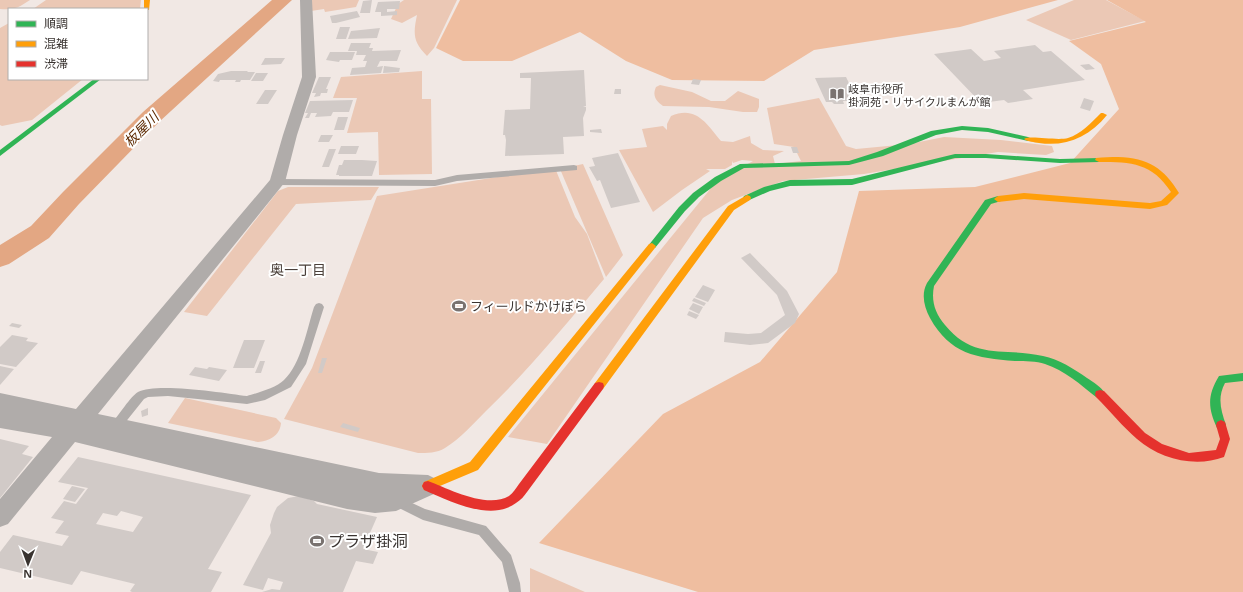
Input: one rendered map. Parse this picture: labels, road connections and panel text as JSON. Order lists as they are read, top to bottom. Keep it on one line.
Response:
{"districts":["奥一丁目"],"water":["板屋川"],"places":{"library":["岐阜市役所 掛洞苑・リサイクルまんが館"],"sports":["フィールドかけぼら","プラザ掛洞"]},"legend":["順調","混雑","渋滞"],"north":"bottom"}
